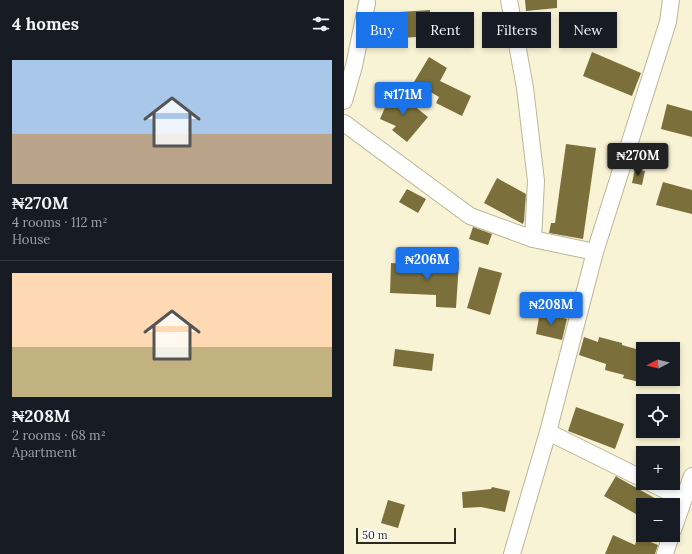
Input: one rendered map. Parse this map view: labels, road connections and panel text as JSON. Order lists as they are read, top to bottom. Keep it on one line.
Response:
{"scale_bar":"50 m","north":"left","page":{"heading":"4 homes","chip":["Buy","Rent","Filters","New"],"list":[{"name":"₦270M","note":"4 rooms · 112 m² · House"},{"name":"₦208M","note":"2 rooms · 68 m² · Apartment"}],"price":["₦171M","₦270M","₦206M","₦208M"],"map_buttons":["+","−"],"scale":"50 m"}}
